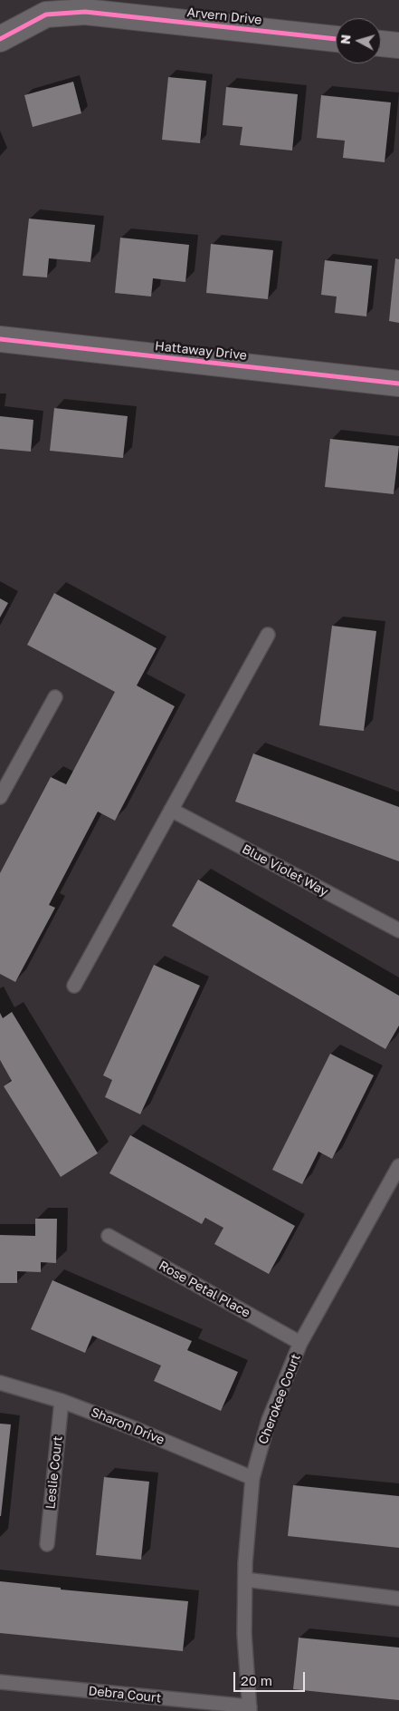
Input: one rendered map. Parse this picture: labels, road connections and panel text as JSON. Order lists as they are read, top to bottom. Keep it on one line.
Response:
{"streets":{"street":["Arvern Drive","Hattaway Drive"],"lane":["Blue Violet Way","Rose Petal Place","Cherokee Court","Sharon Drive","Leslie Court","Debra Court"]},"crossings":[["Rose Petal Place","Cherokee Court"],["Cherokee Court","Sharon Drive"],["Cherokee Court","Debra Court"],["Sharon Drive","Leslie Court"]],"scale_bar":"20 m","north":"left"}
